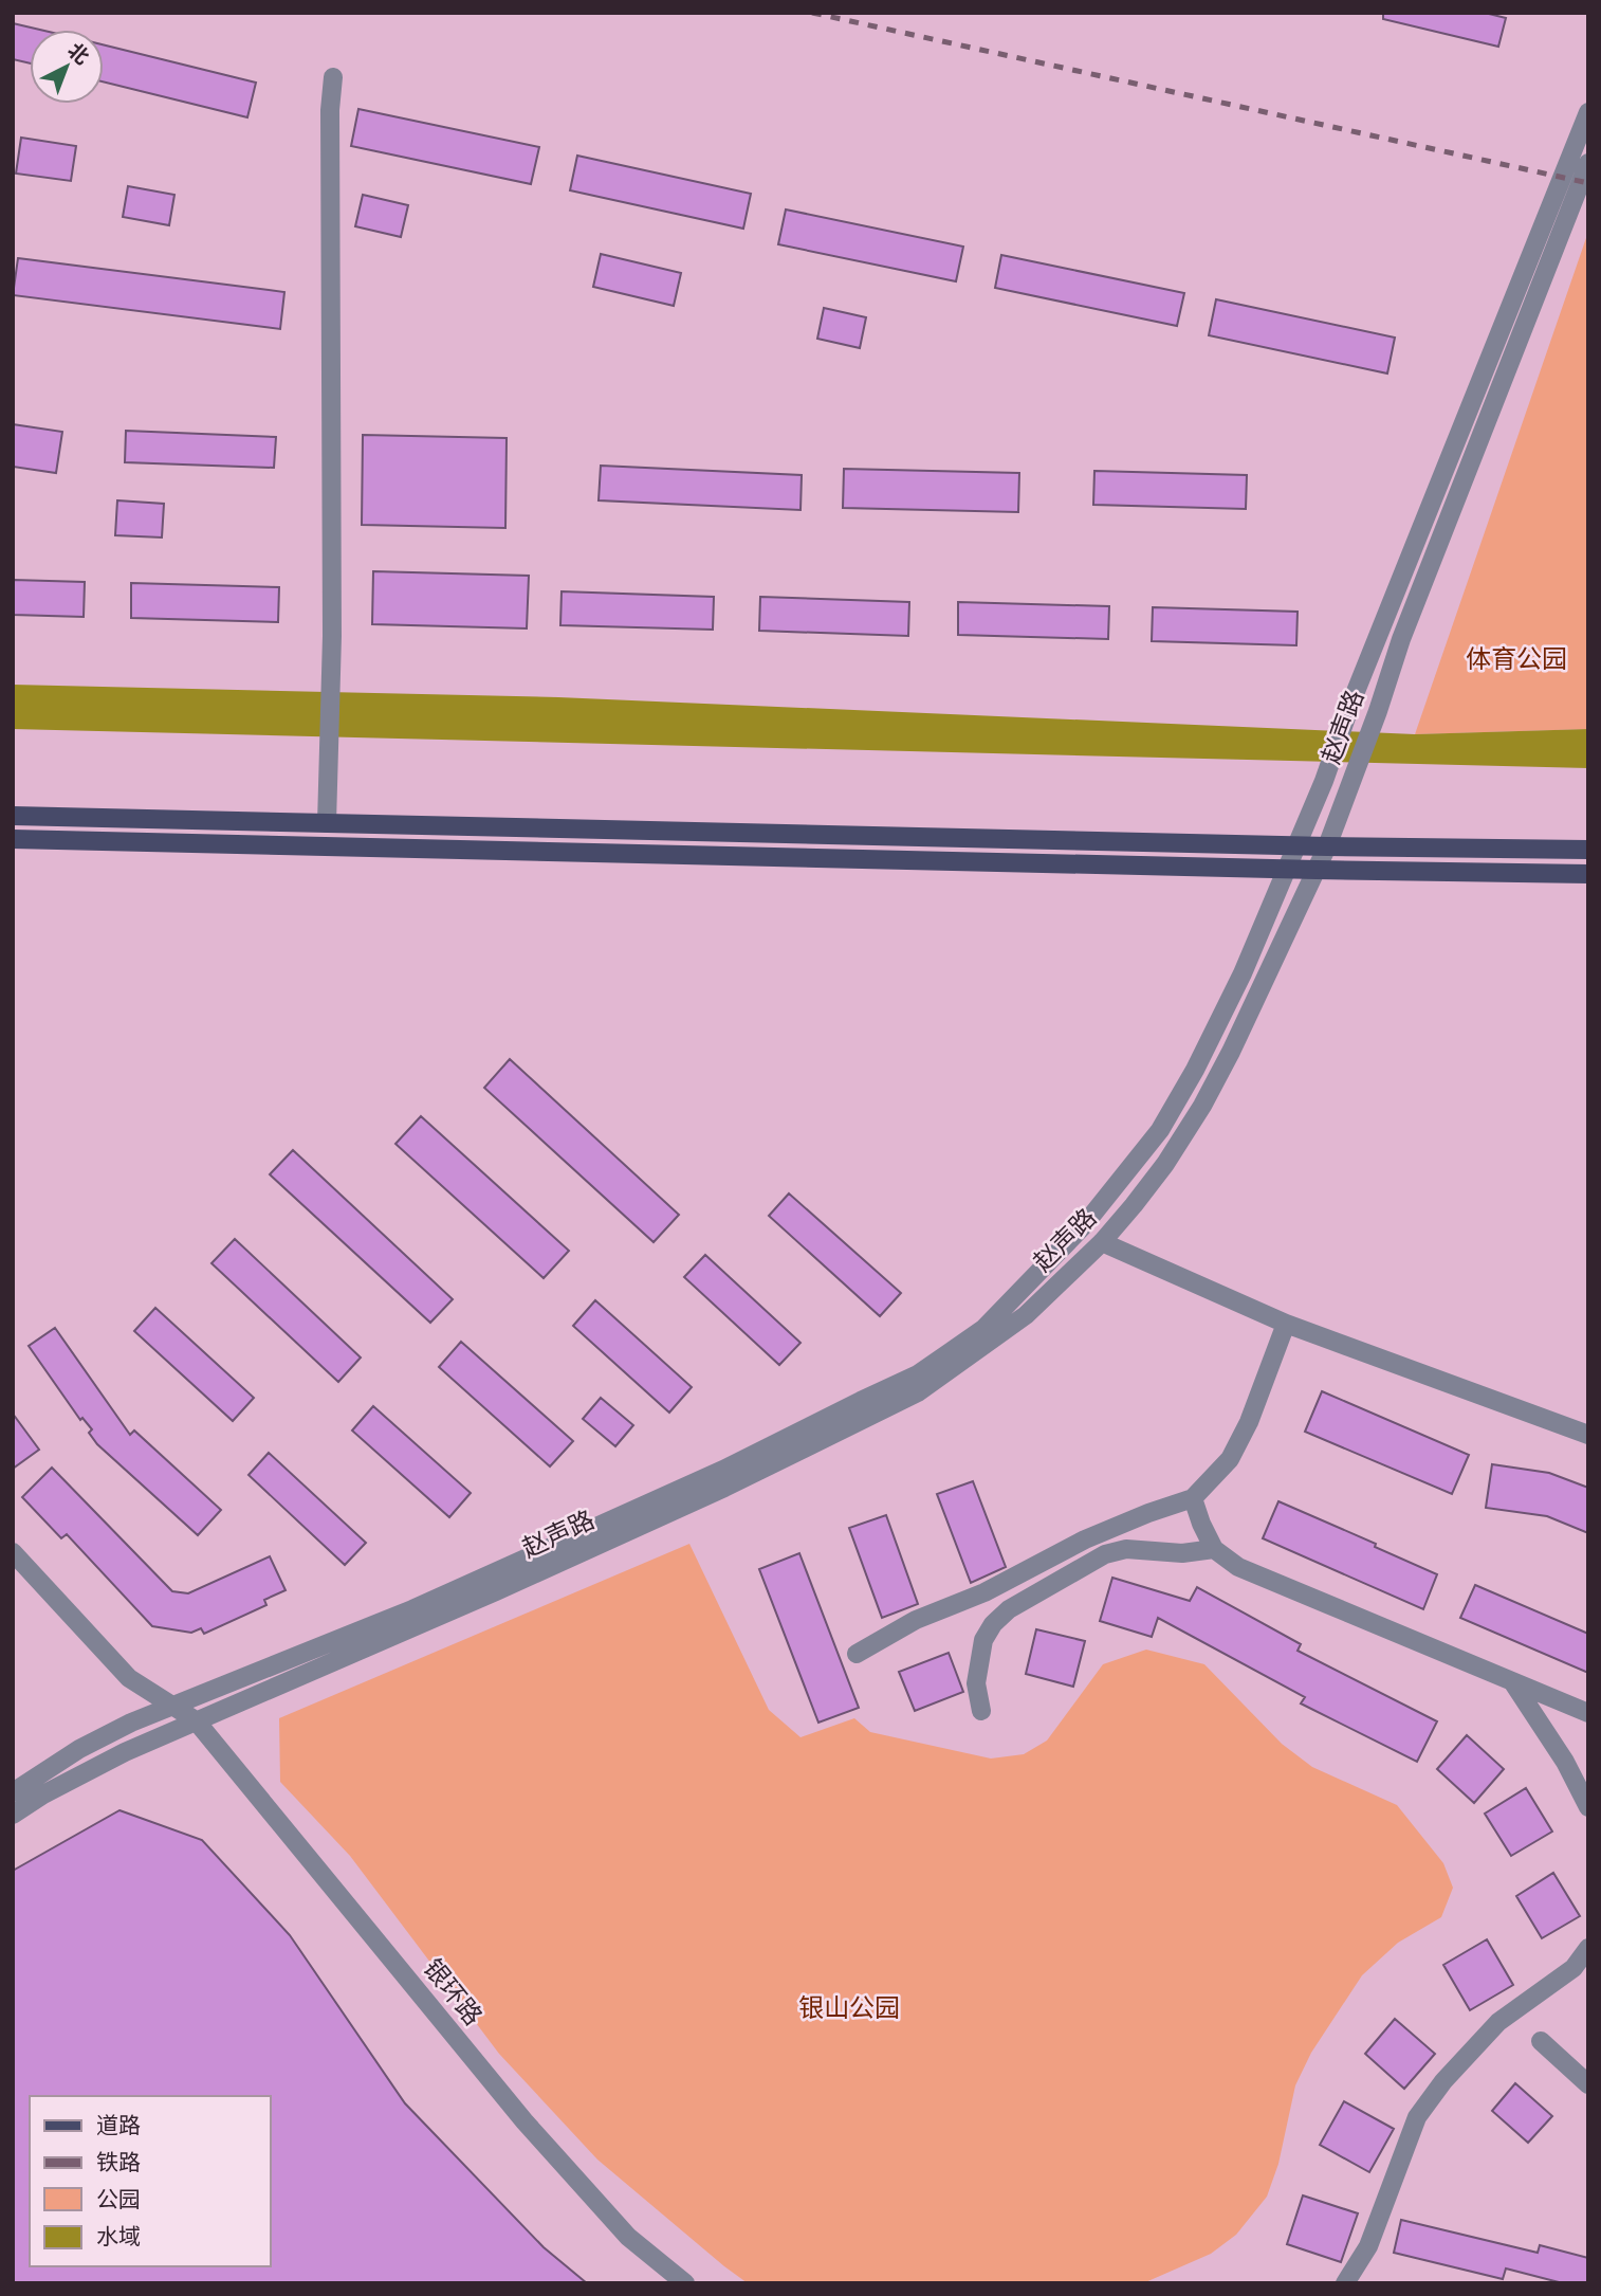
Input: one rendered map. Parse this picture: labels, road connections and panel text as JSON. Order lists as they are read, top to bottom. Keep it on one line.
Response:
{"streets":{"street":["赵声路","银环路"]},"crossings":[["赵声路","银环路"]],"parks":["体育公园","银山公园"],"legend":["道路","铁路","公园","水域"],"north":"top right"}
